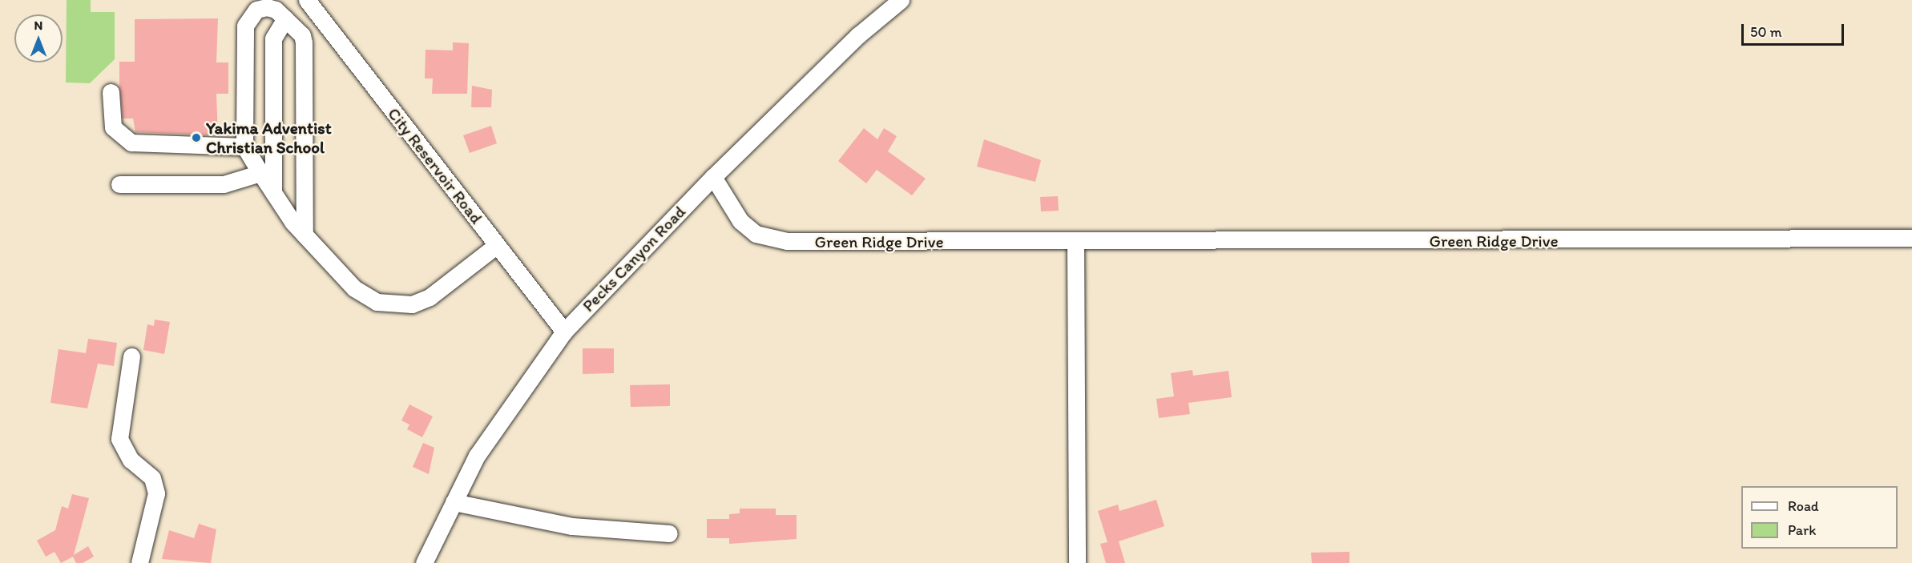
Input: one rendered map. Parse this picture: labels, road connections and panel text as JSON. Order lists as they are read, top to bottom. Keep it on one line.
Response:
{"streets":{"street":["City Reservoir Road","Green Ridge Drive","Pecks Canyon Road"]},"crossings":[["City Reservoir Road","Pecks Canyon Road"],["Green Ridge Drive","Pecks Canyon Road"]],"places":["Yakima Adventist Christian School"],"legend":["Road","Park"],"scale_bar":"50 m","north":"top"}
